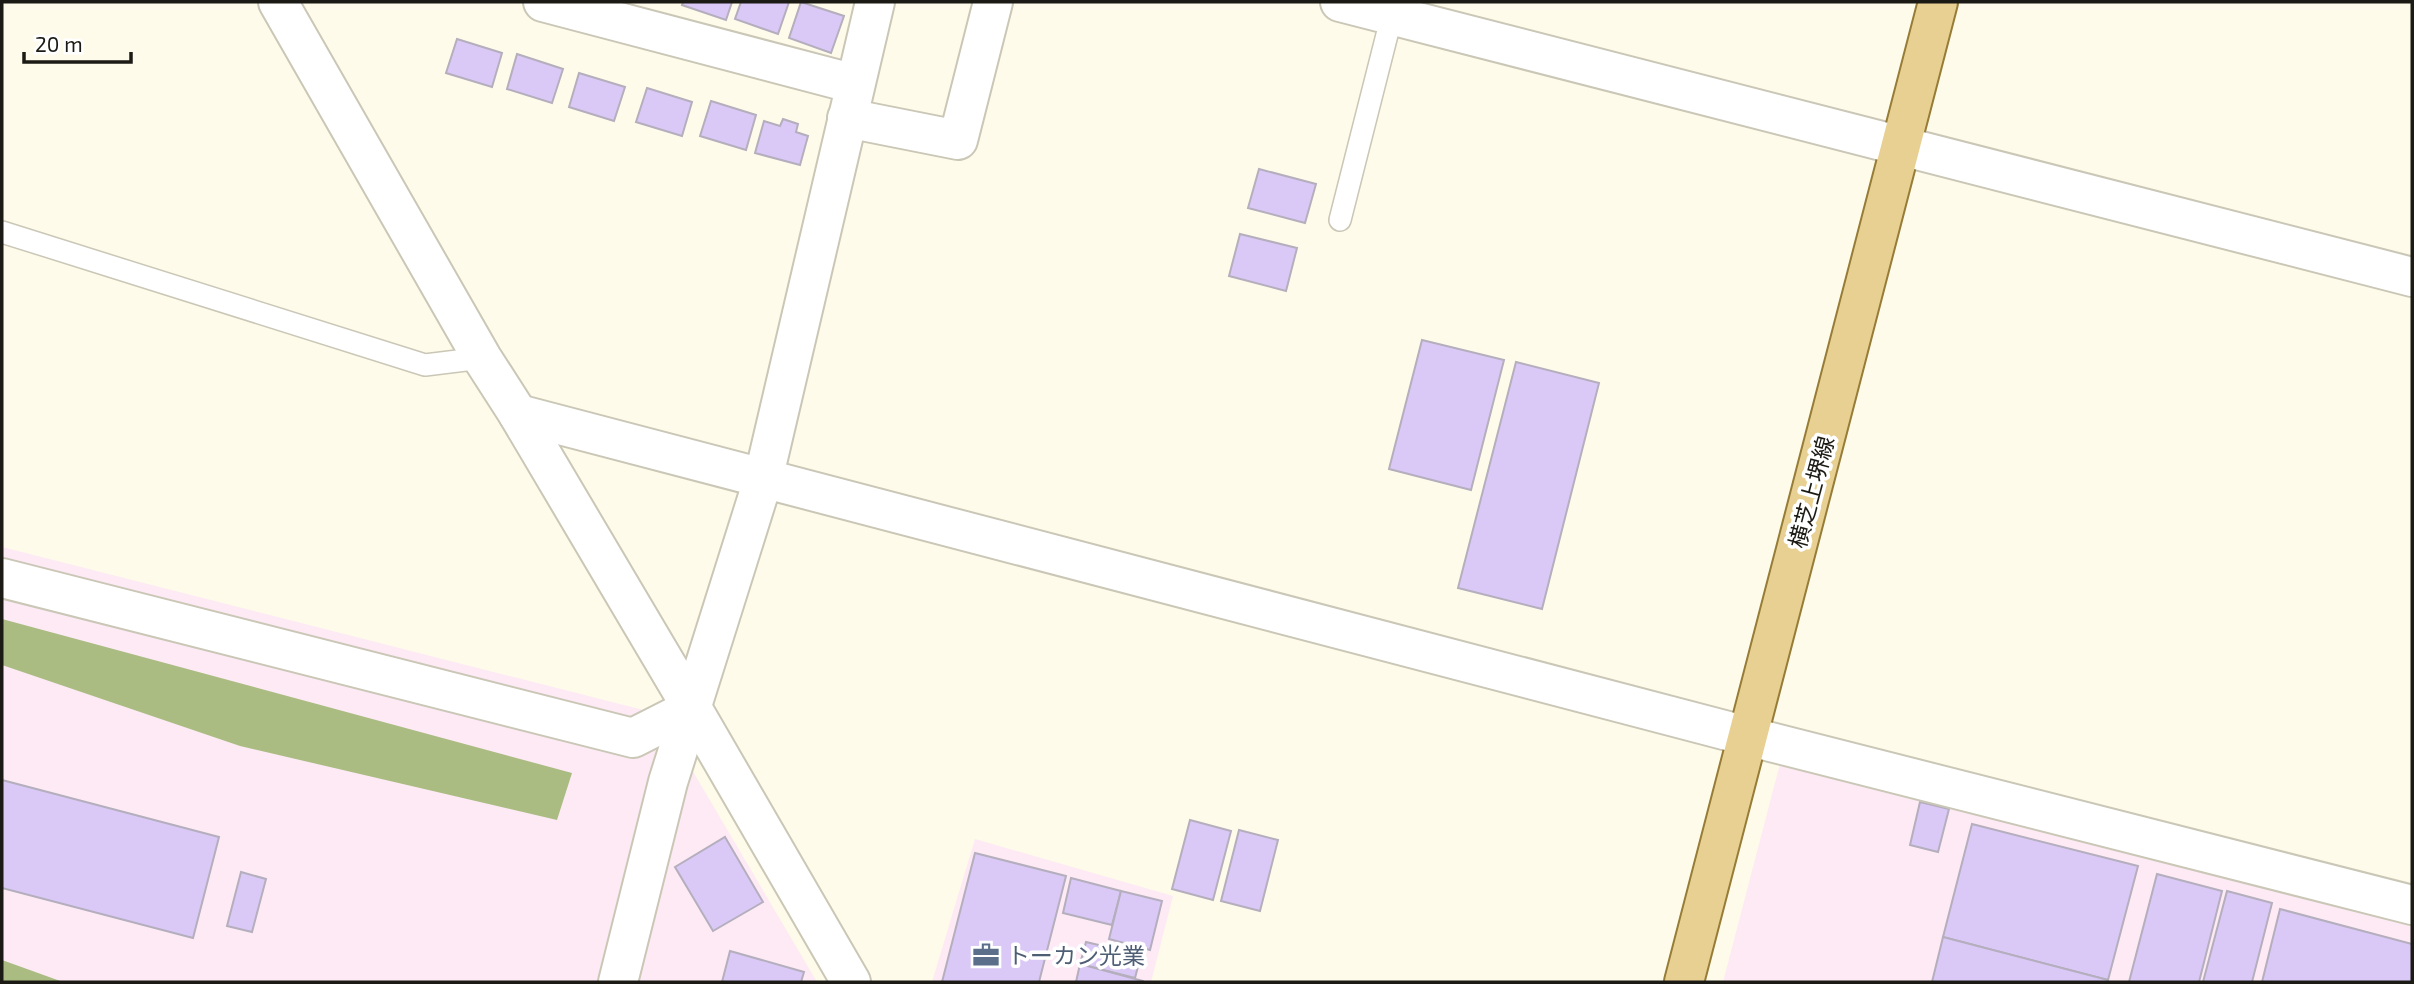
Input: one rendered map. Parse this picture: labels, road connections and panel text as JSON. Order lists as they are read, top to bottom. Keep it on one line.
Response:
{"streets":{"main road":["横芝上堺線"]},"places":{"office":["トーカン光業"]},"scale_bar":"20 m"}
